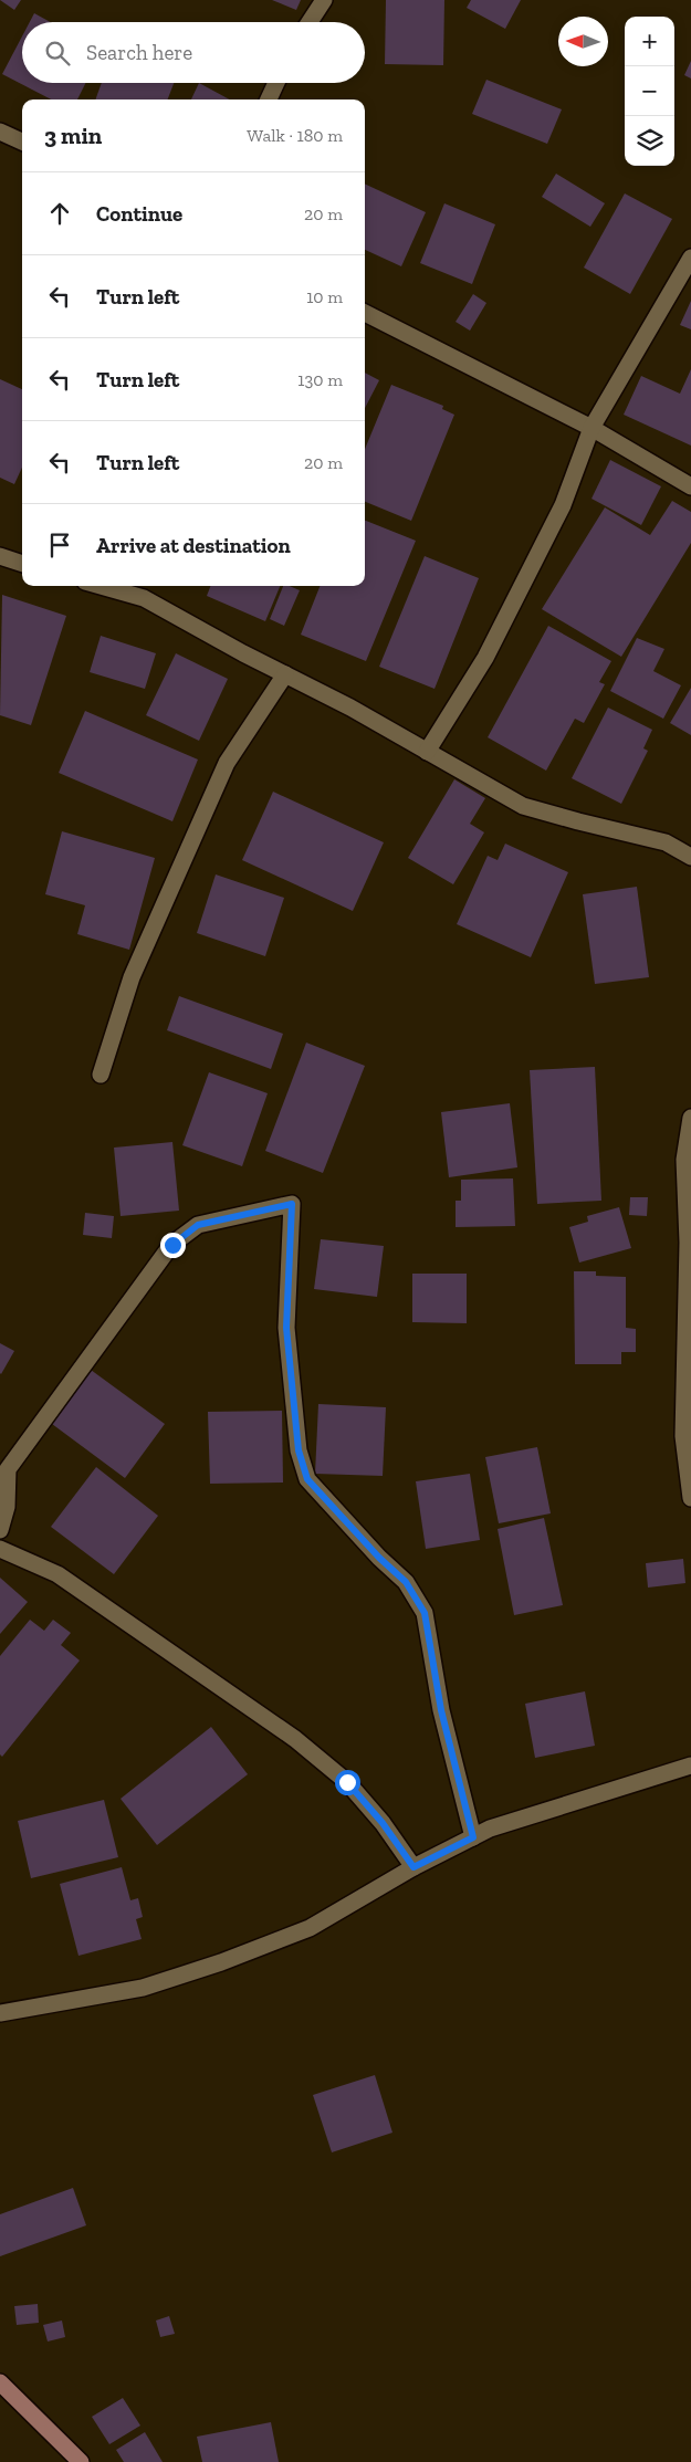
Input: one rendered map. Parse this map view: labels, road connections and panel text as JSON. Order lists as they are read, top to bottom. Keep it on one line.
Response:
{"north":"left","page":{"map_buttons":["+","−"],"search":"Search here","heading":["3 min","Walk · 180 m"],"list":[["Continue","20 m"],["Turn left","10 m"],["Turn left","130 m"],["Turn left","20 m"],"Arrive at destination"]}}
